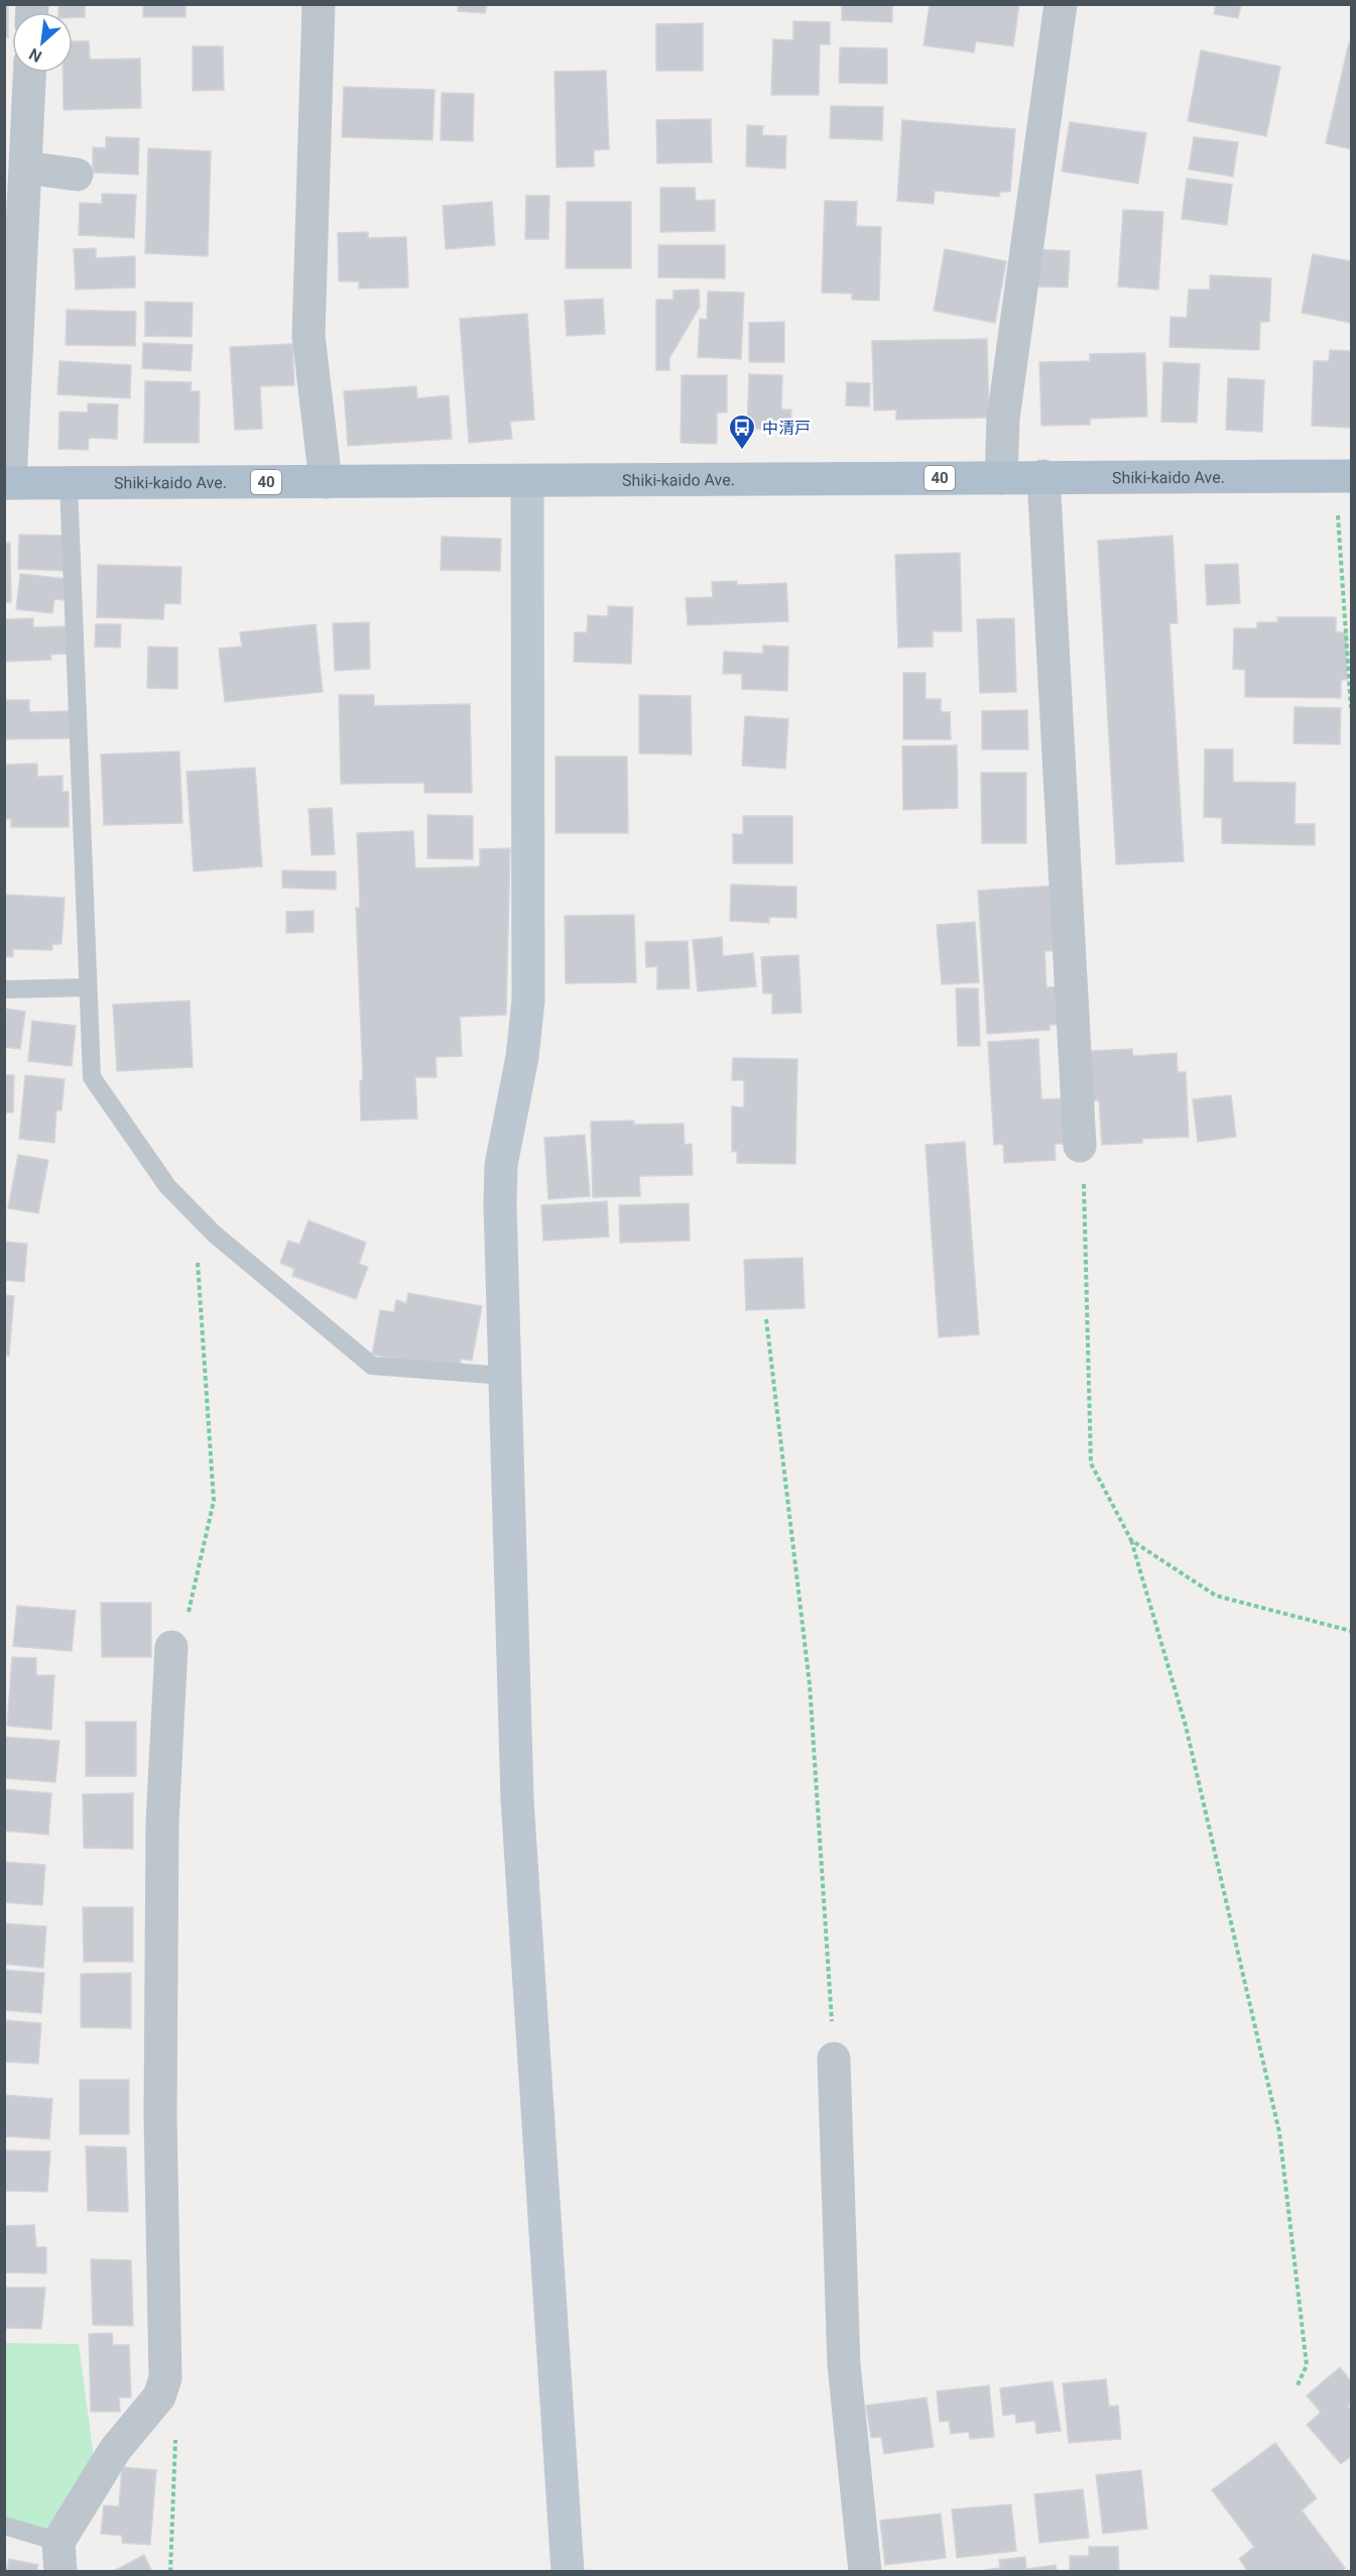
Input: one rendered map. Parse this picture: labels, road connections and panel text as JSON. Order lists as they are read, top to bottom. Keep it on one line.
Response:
{"streets":{"main road":["Shiki-kaido Ave.","40"]},"places":{"bus stop":["中清戸"]},"north":"bottom left"}
